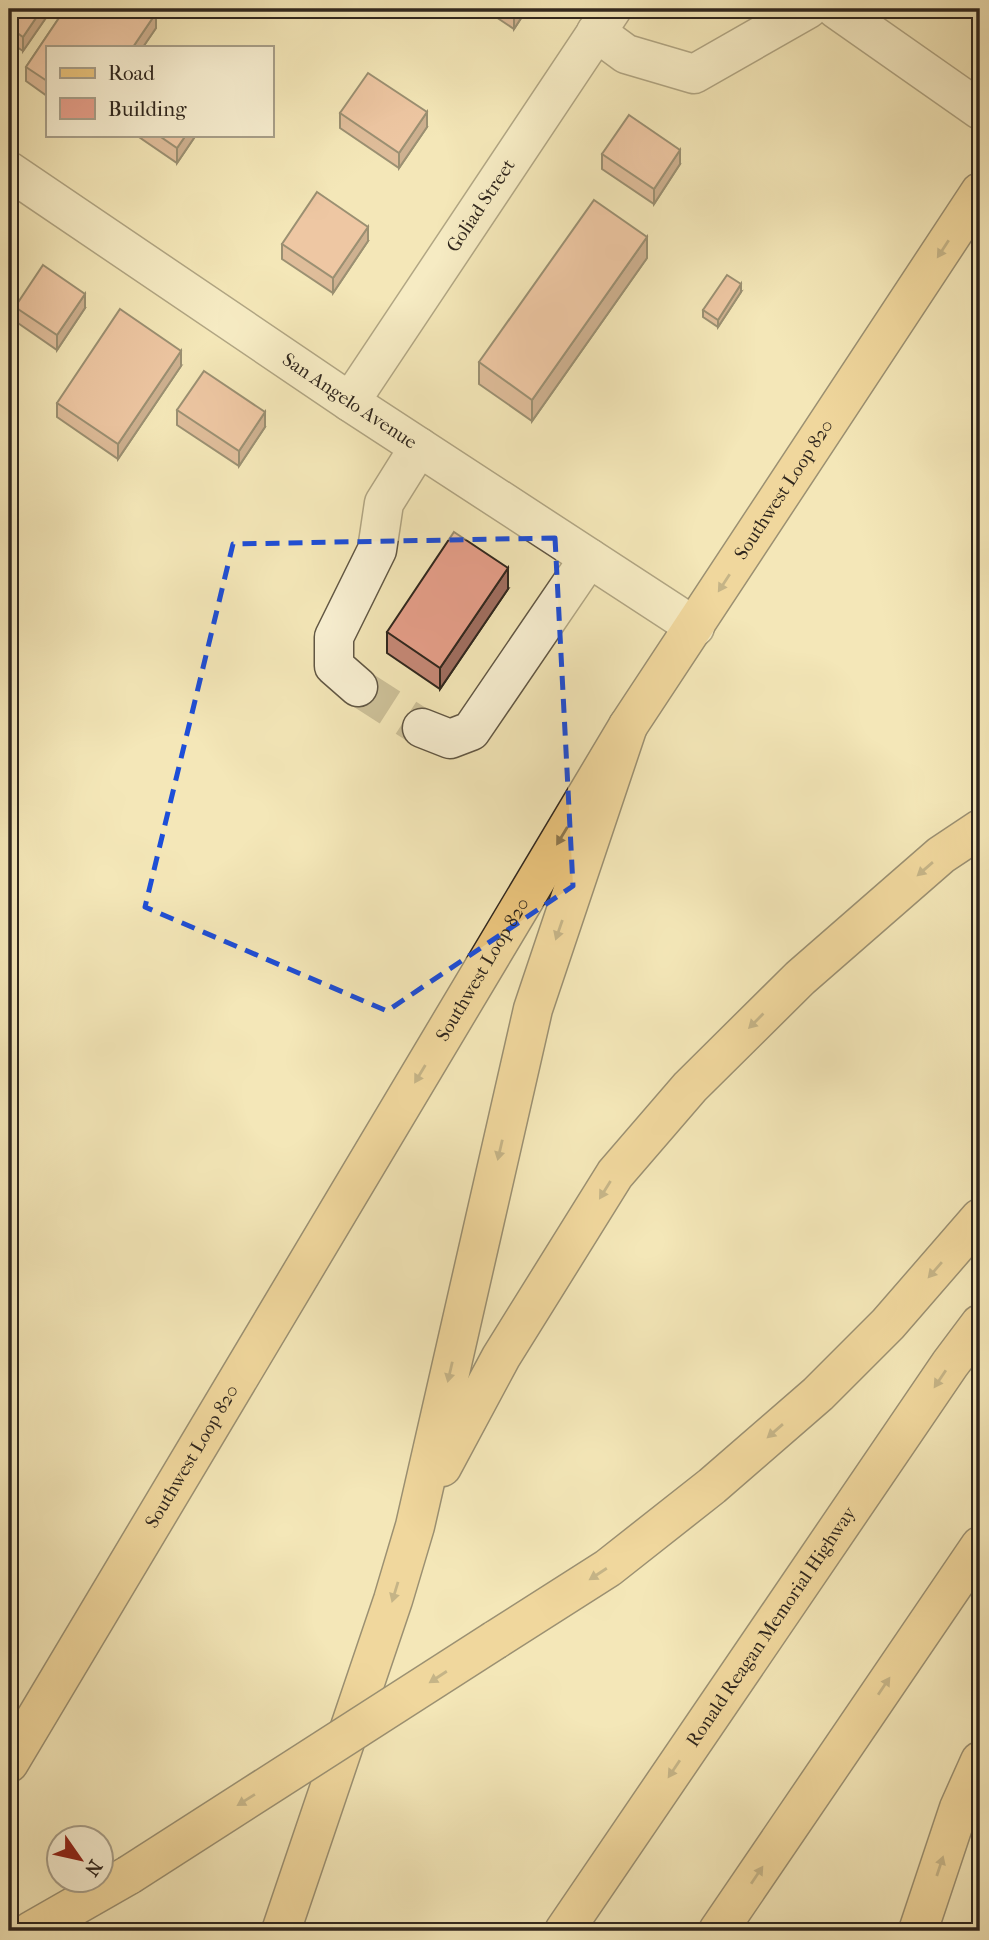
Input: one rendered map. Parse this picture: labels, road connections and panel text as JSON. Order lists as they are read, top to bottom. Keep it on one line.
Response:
{"streets":{"main road":["Southwest Loop 820","Ronald Reagan Memorial Highway"],"street":["Goliad Street","San Angelo Avenue"]},"crossings":[["Goliad Street","San Angelo Avenue"],["San Angelo Avenue","Southwest Loop 820"]],"legend":["Road","Building"],"north":"bottom right"}
